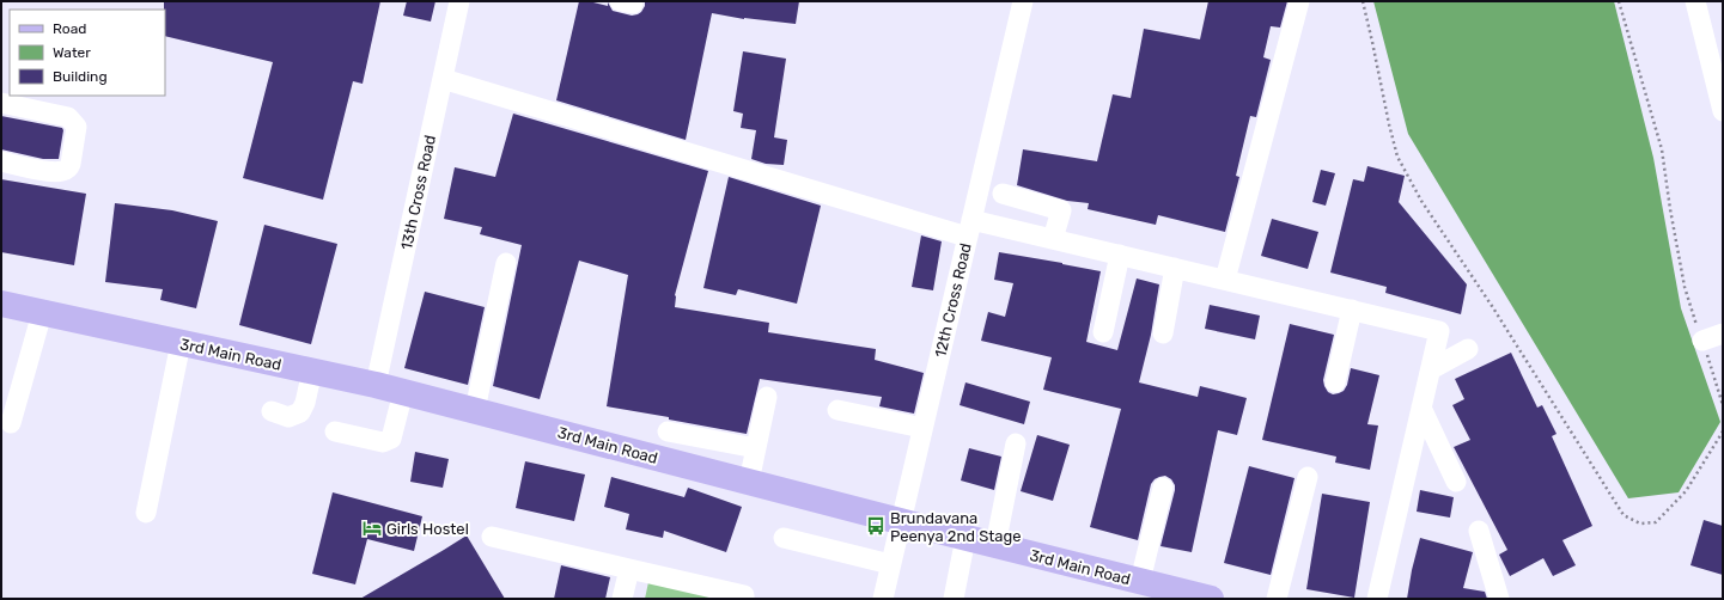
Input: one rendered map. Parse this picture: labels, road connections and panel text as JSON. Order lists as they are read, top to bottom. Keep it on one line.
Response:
{"streets":{"main road":["3rd Main Road"],"street":["13th Cross Road","12th Cross Road"]},"crossings":[["13th Cross Road","3rd Main Road"],["12th Cross Road","3rd Main Road"]],"places":{"bus stop":["Brundavana Peenya 2nd Stage"],"hotel":["Girls Hostel"]},"legend":["Road","Water","Building"]}
